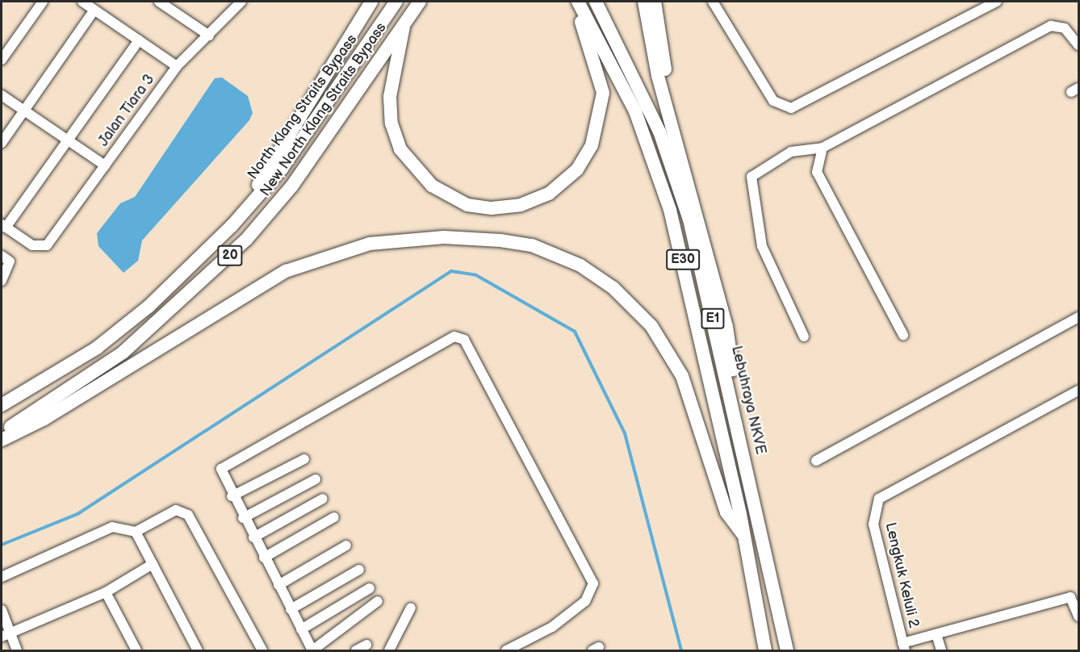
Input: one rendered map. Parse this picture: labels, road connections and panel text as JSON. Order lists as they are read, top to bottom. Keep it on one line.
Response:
{"streets":{"highway":["North Klang Straits Bypass","New North Klang Straits Bypass","20","E30","E1","Lebuhraya NKVE"],"street":["Jalan Tiara 3","Lengkuk Keluli 2"]}}
